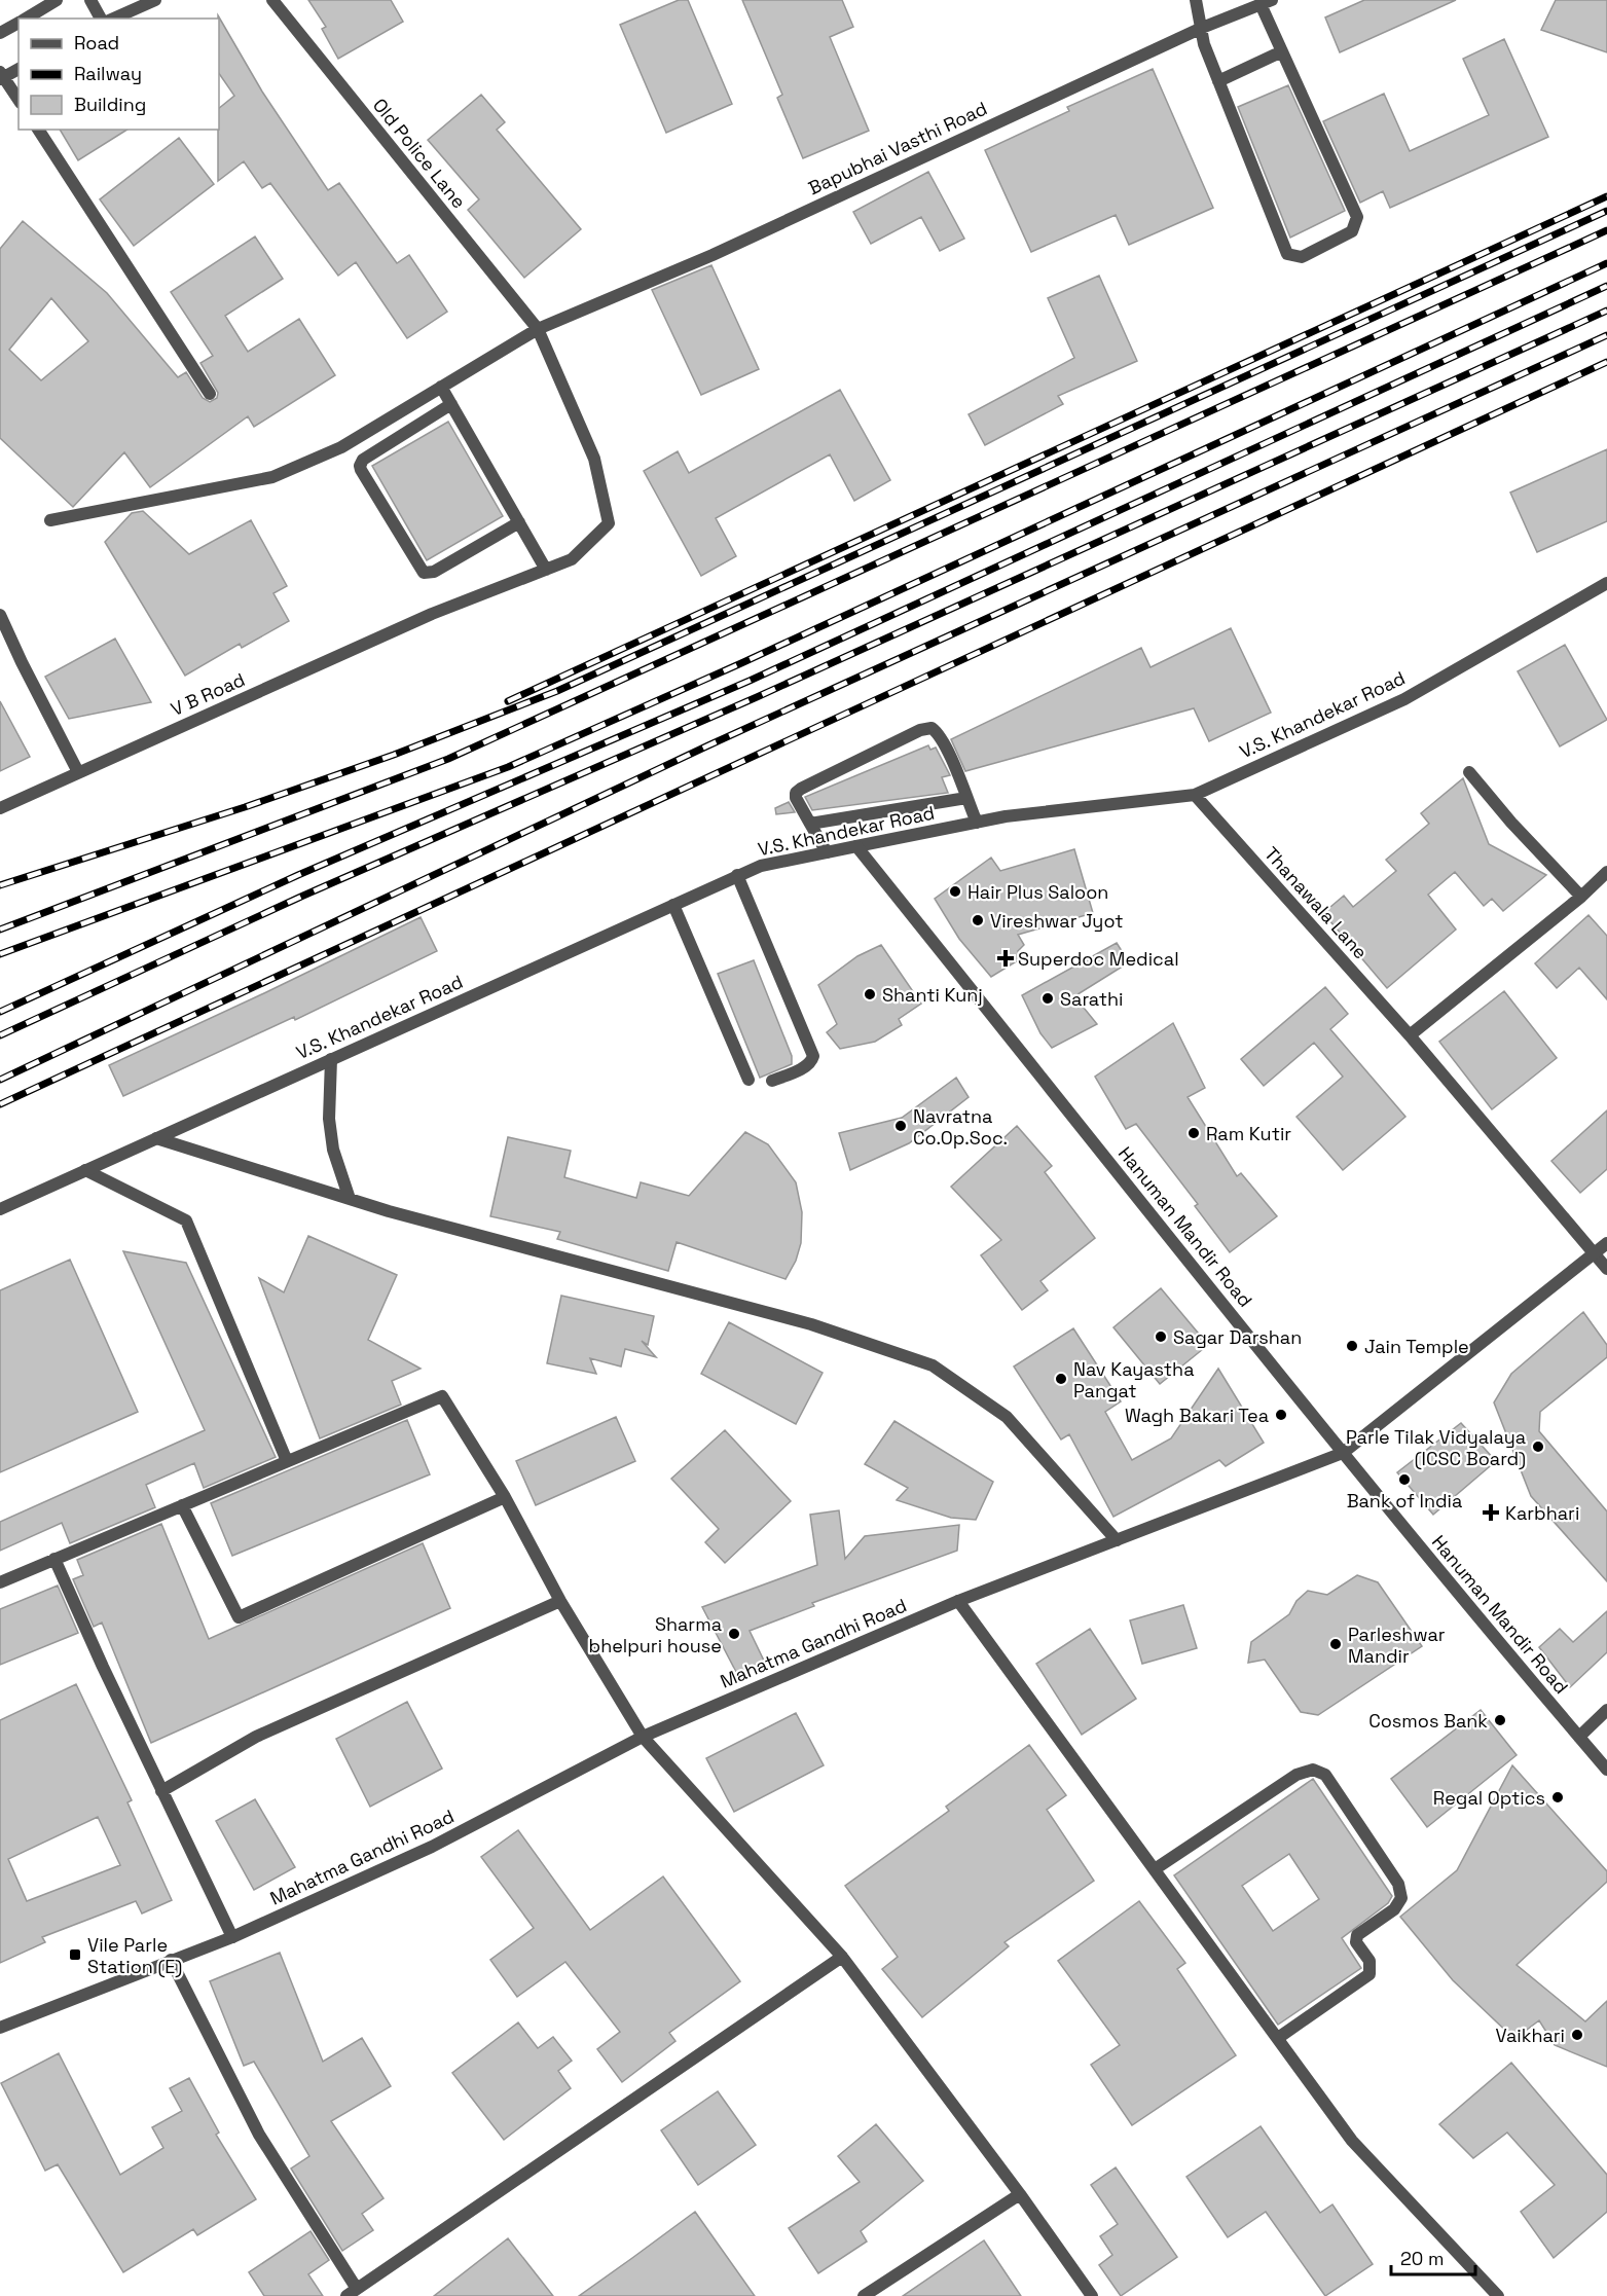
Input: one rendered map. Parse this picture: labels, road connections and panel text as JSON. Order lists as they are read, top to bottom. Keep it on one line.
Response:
{"streets":{"street":["Bapubhai Vasthi Road","Old Police Lane","V B Road","V.S. Khandekar Road","Thanawala Lane","Hanuman Mandir Road","Mahatma Gandhi Road"]},"crossings":[["Bapubhai Vasthi Road","Old Police Lane"],["Old Police Lane","V B Road"],["V.S. Khandekar Road","Thanawala Lane"],["V.S. Khandekar Road","Hanuman Mandir Road"],["Thanawala Lane","Mahatma Gandhi Road"],["Hanuman Mandir Road","Mahatma Gandhi Road"]],"places":{"other":["Hair Plus Saloon","Vireshwar Jyot","Shanti Kunj","Sarathi","Navratna Co.Op.Soc.","Ram Kutir","Sagar Darshan","Jain Temple","Nav Kayastha Pangat","Wagh Bakari Tea","Parle Tilak Vidyalaya (ICSC Board)","Bank of India","Sharma bhelpuri house","Parleshwar Mandir","Cosmos Bank","Regal Optics","Vaikhari"],"health":["Superdoc Medical","Karbhari"],"transit":["Vile Parle Station (E)"]},"legend":["Road","Railway","Building"],"scale_bar":"20 m"}
